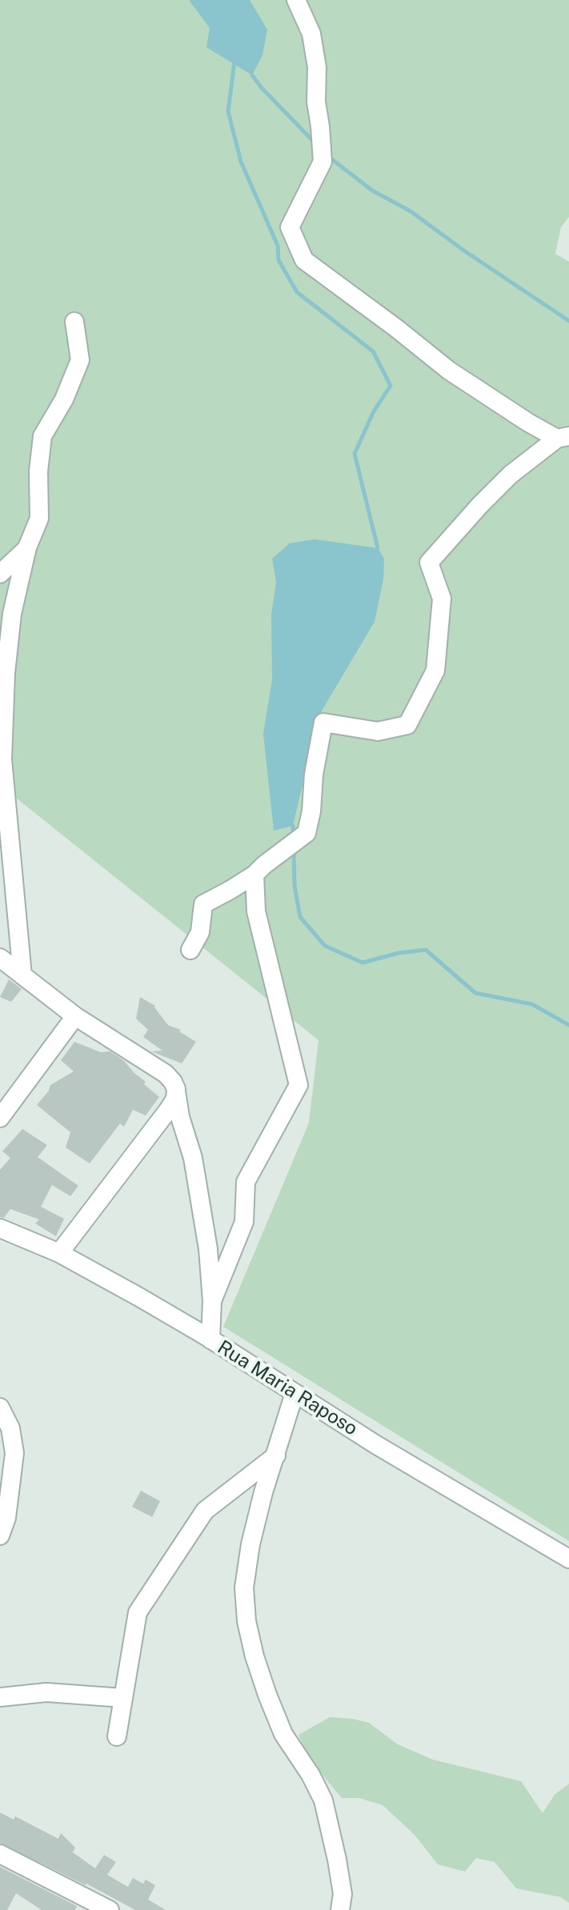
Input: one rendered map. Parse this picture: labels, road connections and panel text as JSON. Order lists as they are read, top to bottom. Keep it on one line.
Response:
{"streets":{"street":["Rua Maria Raposo"]}}
